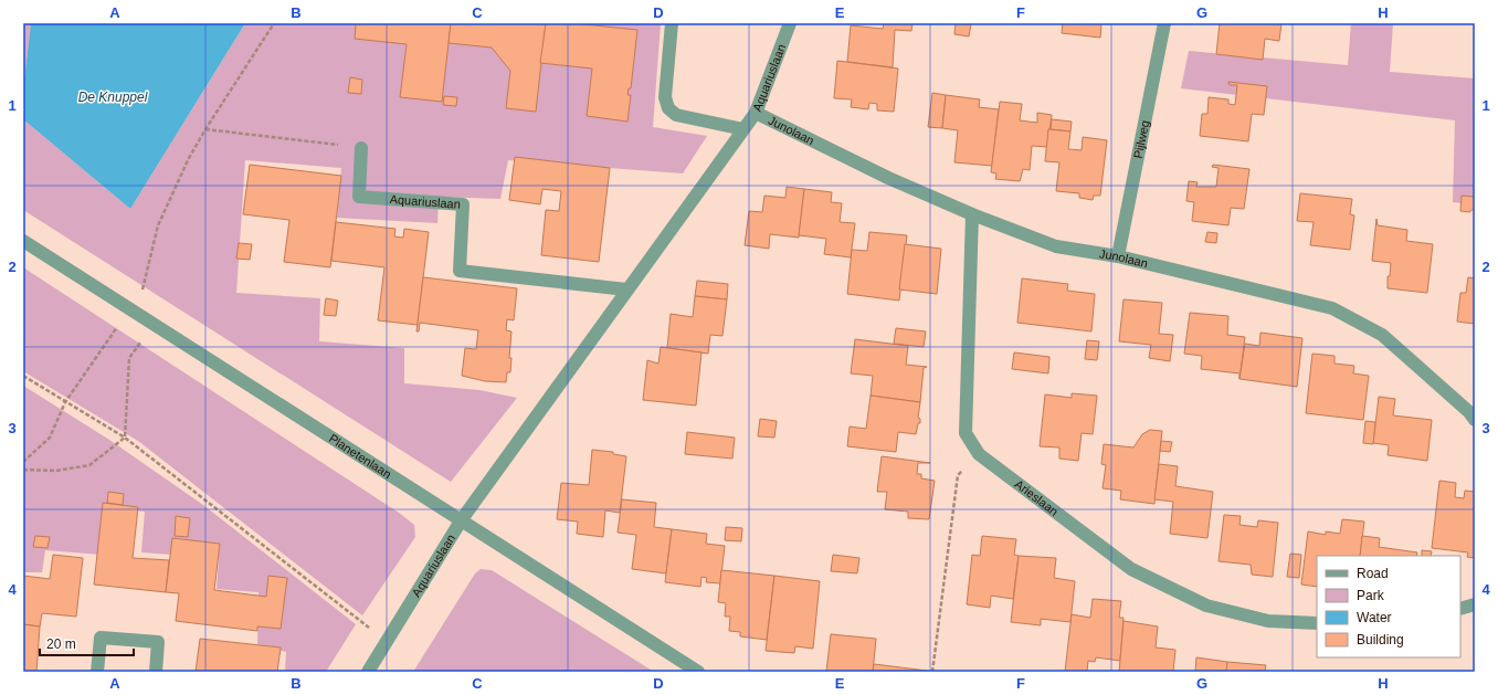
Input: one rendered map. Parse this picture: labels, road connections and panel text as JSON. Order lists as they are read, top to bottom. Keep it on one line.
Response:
{"streets":{"street":["Aquariuslaan","Junolaan","Pijlweg","Planetenlaan","Arieslaan"]},"crossings":[["Aquariuslaan","Junolaan"],["Aquariuslaan","Planetenlaan"],["Junolaan","Pijlweg"],["Junolaan","Arieslaan"]],"water":["De Knuppel"],"legend":["Road","Park","Water","Building"],"scale_bar":"20 m","grid":{"columns":["A","B","C","D","E","F","G","H"],"rows":["1","2","3","4"]}}
